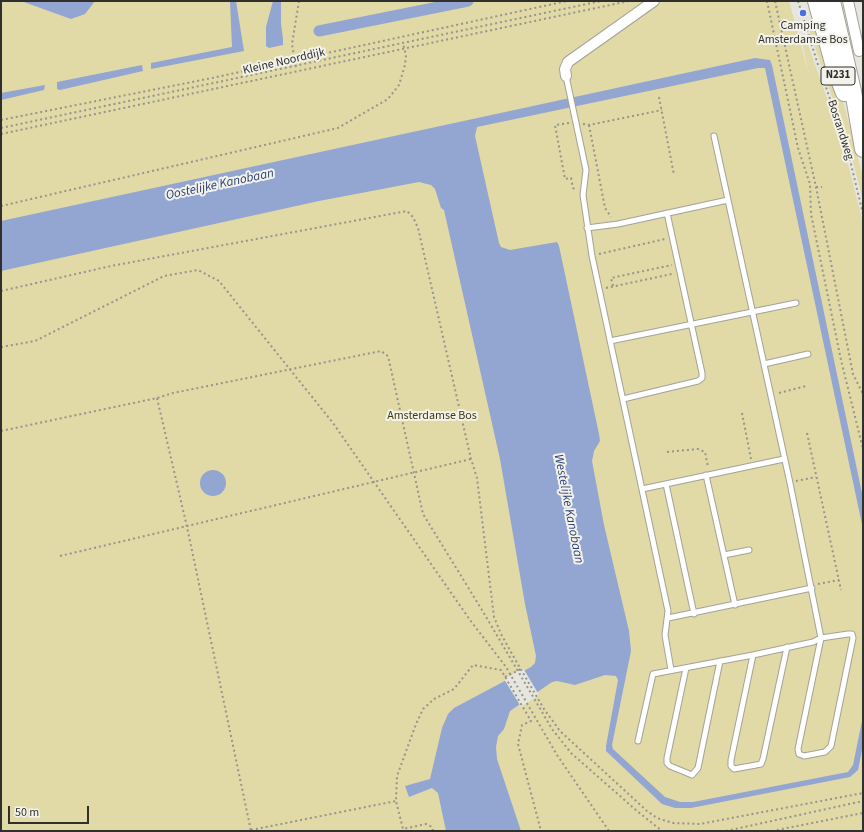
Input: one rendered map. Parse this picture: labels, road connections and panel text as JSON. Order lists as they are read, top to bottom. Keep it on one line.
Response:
{"streets":{"main road":["N231","Bosrandweg"],"path":["Kleine Noorddijk"]},"water":["Oostelijke Kanobaan","Westelijke Kanobaan"],"parks":["Amsterdamse Bos"],"places":["Camping Amsterdamse Bos"],"scale_bar":"50 m"}
